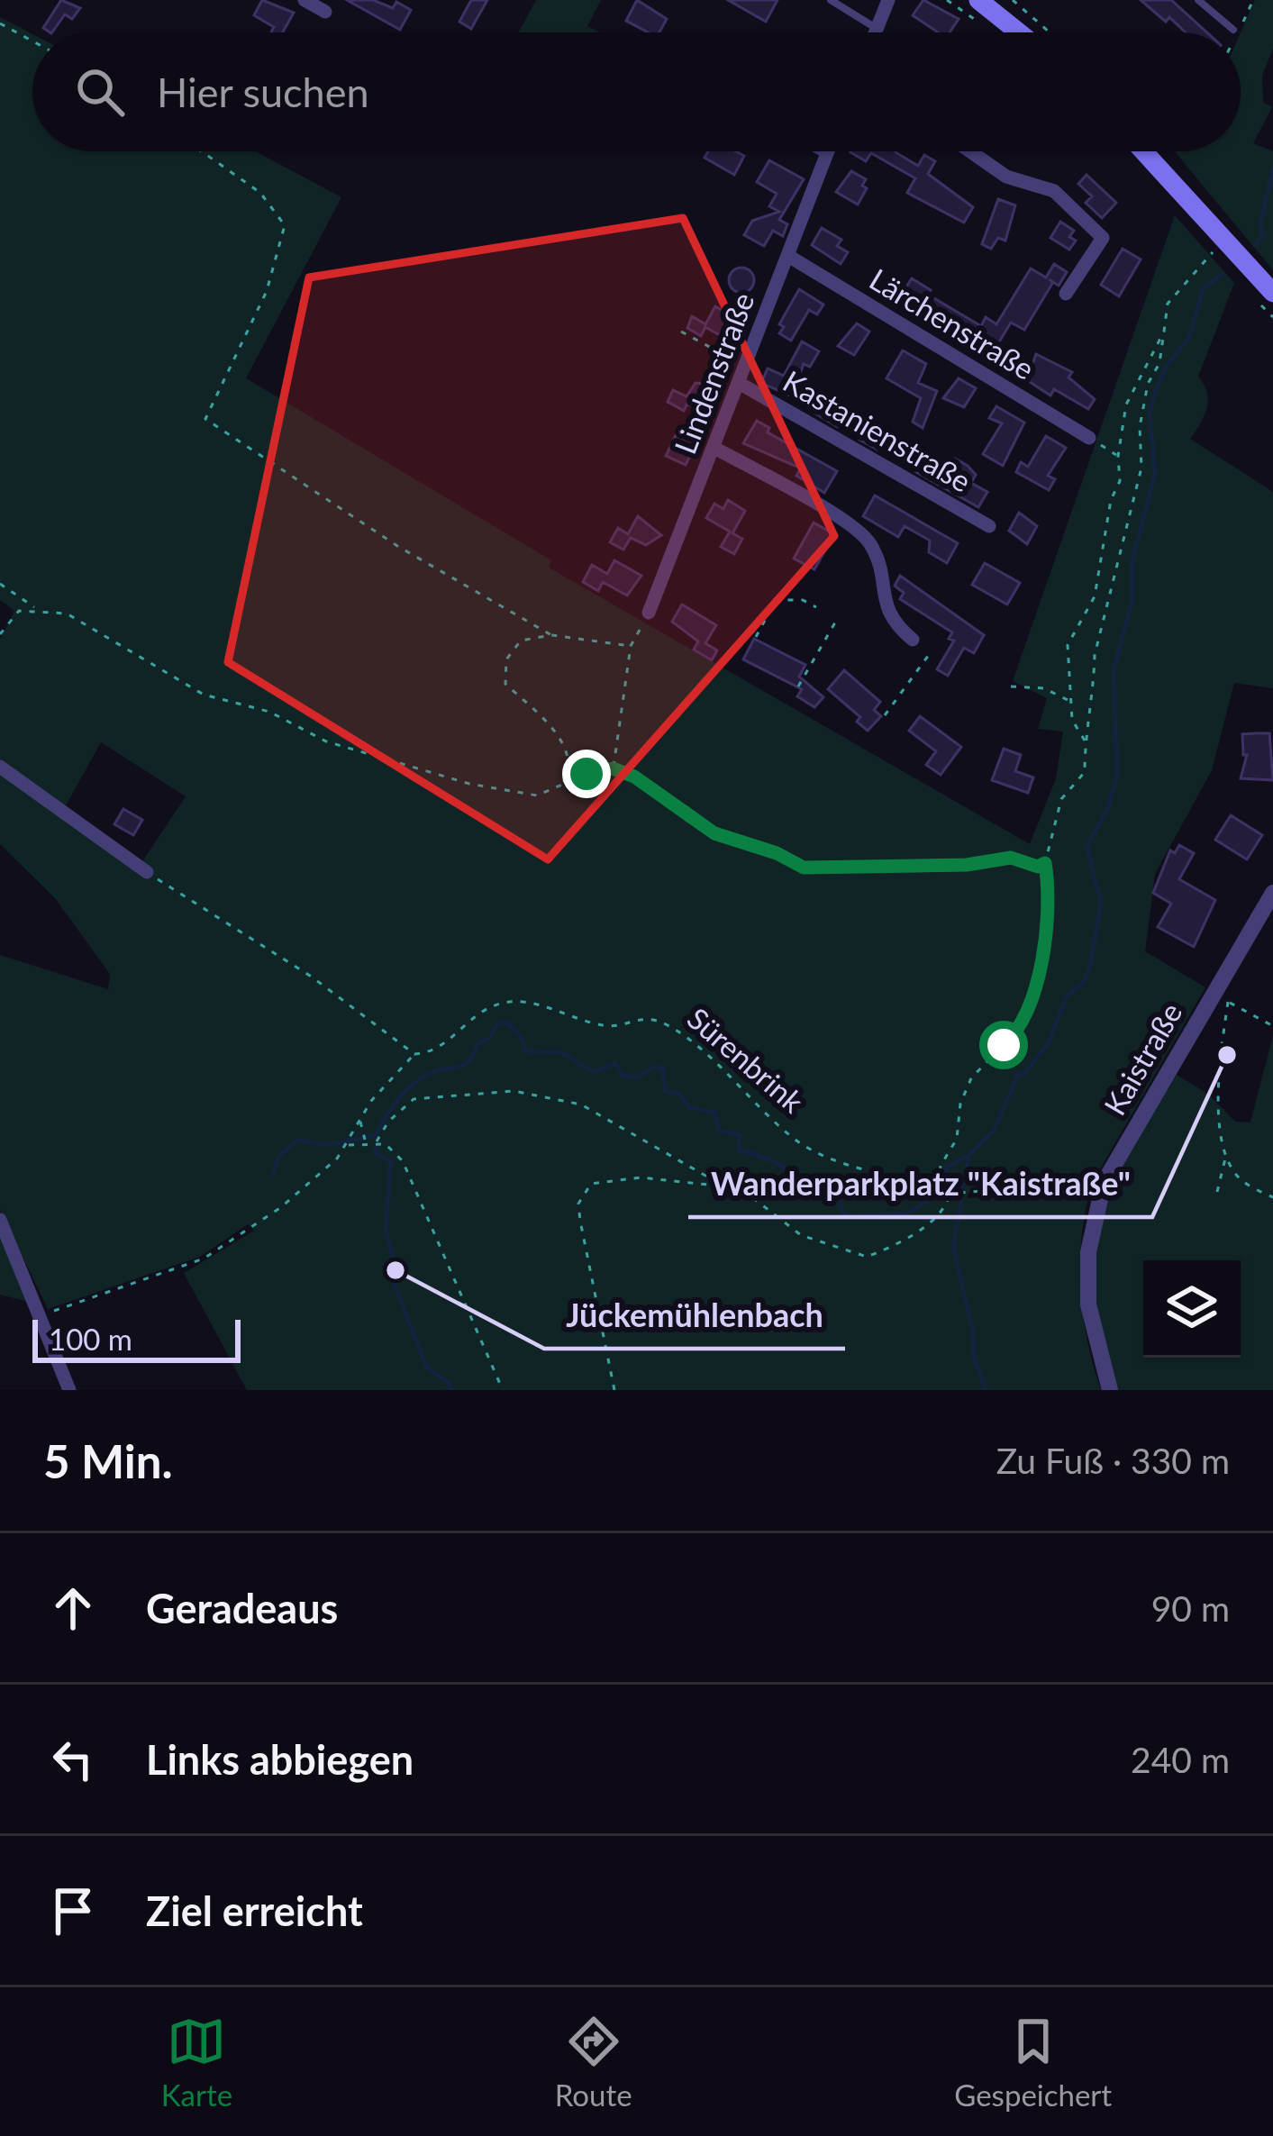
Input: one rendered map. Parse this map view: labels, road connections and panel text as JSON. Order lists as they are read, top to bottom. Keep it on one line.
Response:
{"streets":{"street":["Lärchenstraße","Lindenstraße","Kastanienstraße","Kaistraße"],"path":["Sürenbrink"]},"crossings":[["Lärchenstraße","Lindenstraße"],["Lindenstraße","Kastanienstraße"]],"places":["Wanderparkplatz \"Kaistraße\"","Jückemühlenbach"],"scale_bar":"100 m","page":{"search":"Hier suchen","scale":"100 m","heading":["5 Min.","Zu Fuß · 330 m"],"list":[["Geradeaus","90 m"],["Links abbiegen","240 m"],"Ziel erreicht"],"nav":["Karte","Route","Gespeichert"]}}
